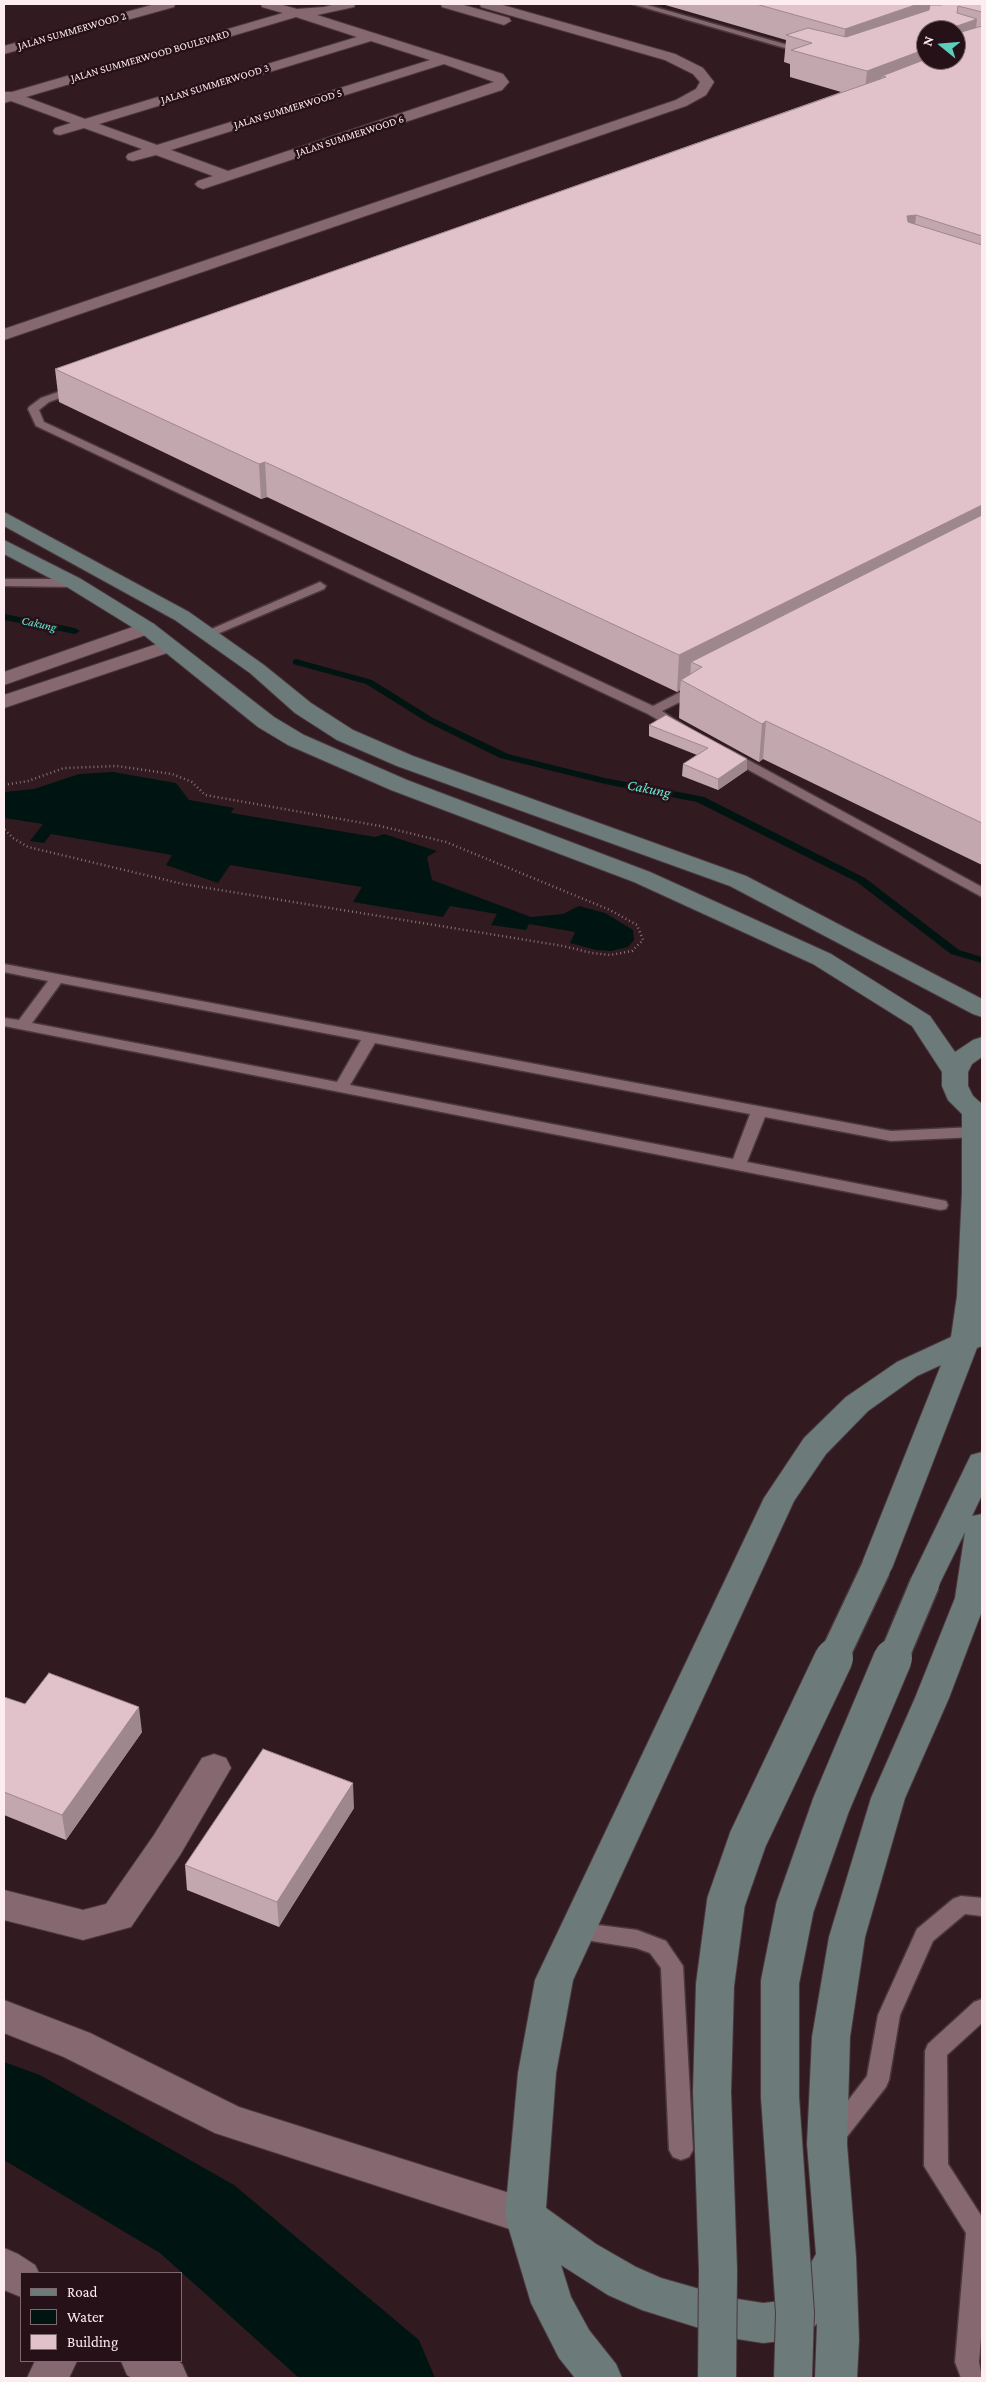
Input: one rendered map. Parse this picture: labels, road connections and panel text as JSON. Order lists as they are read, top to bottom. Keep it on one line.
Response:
{"streets":{"street":["JALAN SUMMERWOOD 2","JALAN SUMMERWOOD BOULEVARD","JALAN SUMMERWOOD 3","JALAN SUMMERWOOD 5","JALAN SUMMERWOOD 6"]},"crossings":[["JALAN SUMMERWOOD 5","JALAN SUMMERWOOD 6"]],"water":["Cakung"],"legend":["Road","Water","Building"],"north":"left"}
